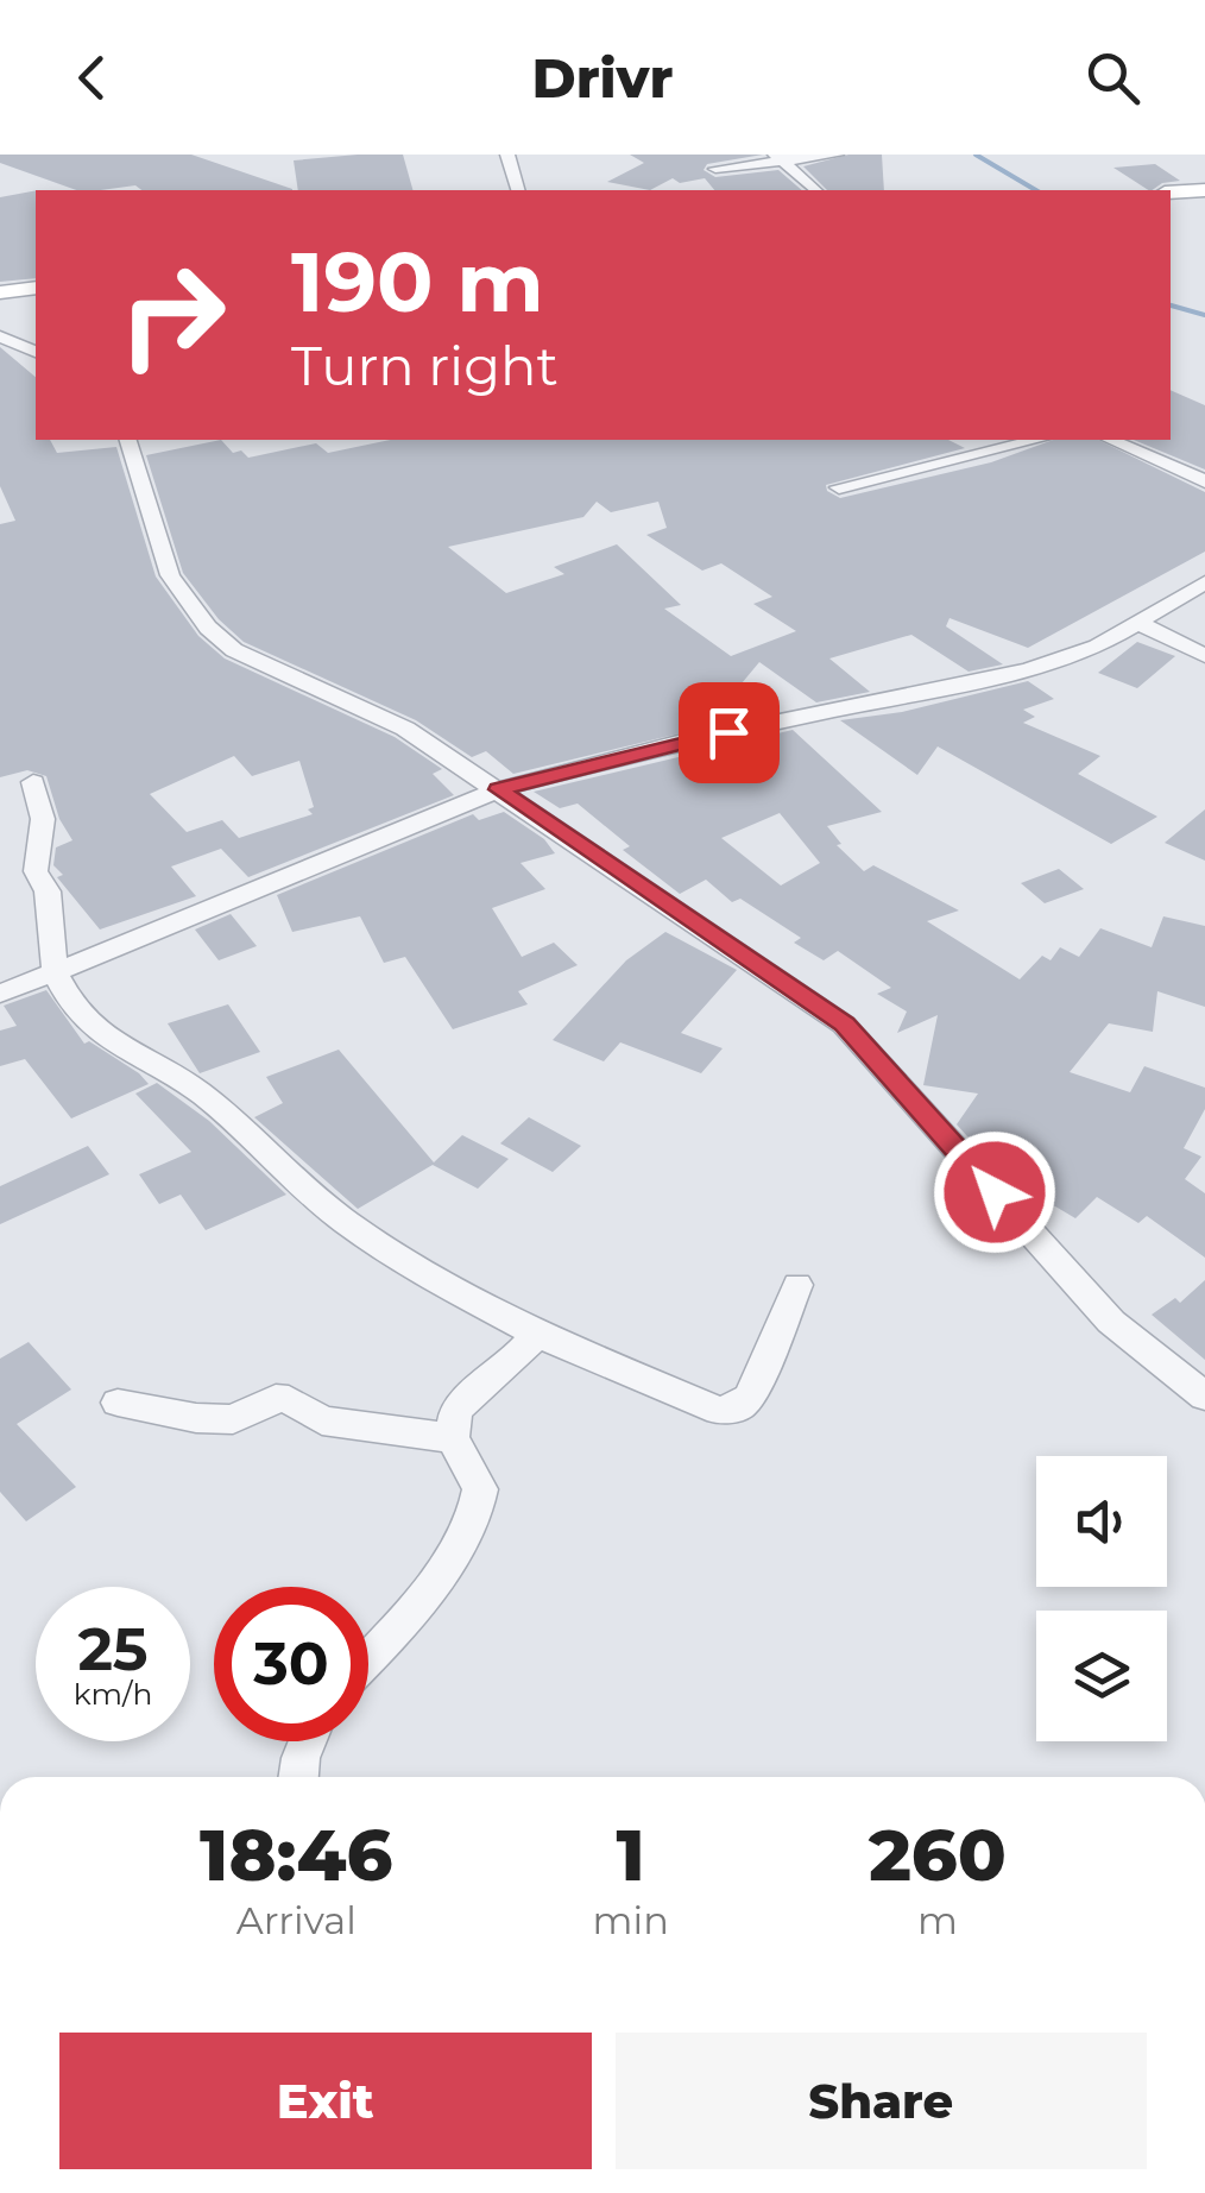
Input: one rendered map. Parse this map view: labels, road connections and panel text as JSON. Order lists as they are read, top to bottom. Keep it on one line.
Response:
{"page":{"header":"Drivr","turn":["190 m","Turn right"],"speed":"25 km/h","limit":"30","eta":["18:46","Arrival","1","min","260","m"],"buttons":["Exit","Share"]}}
